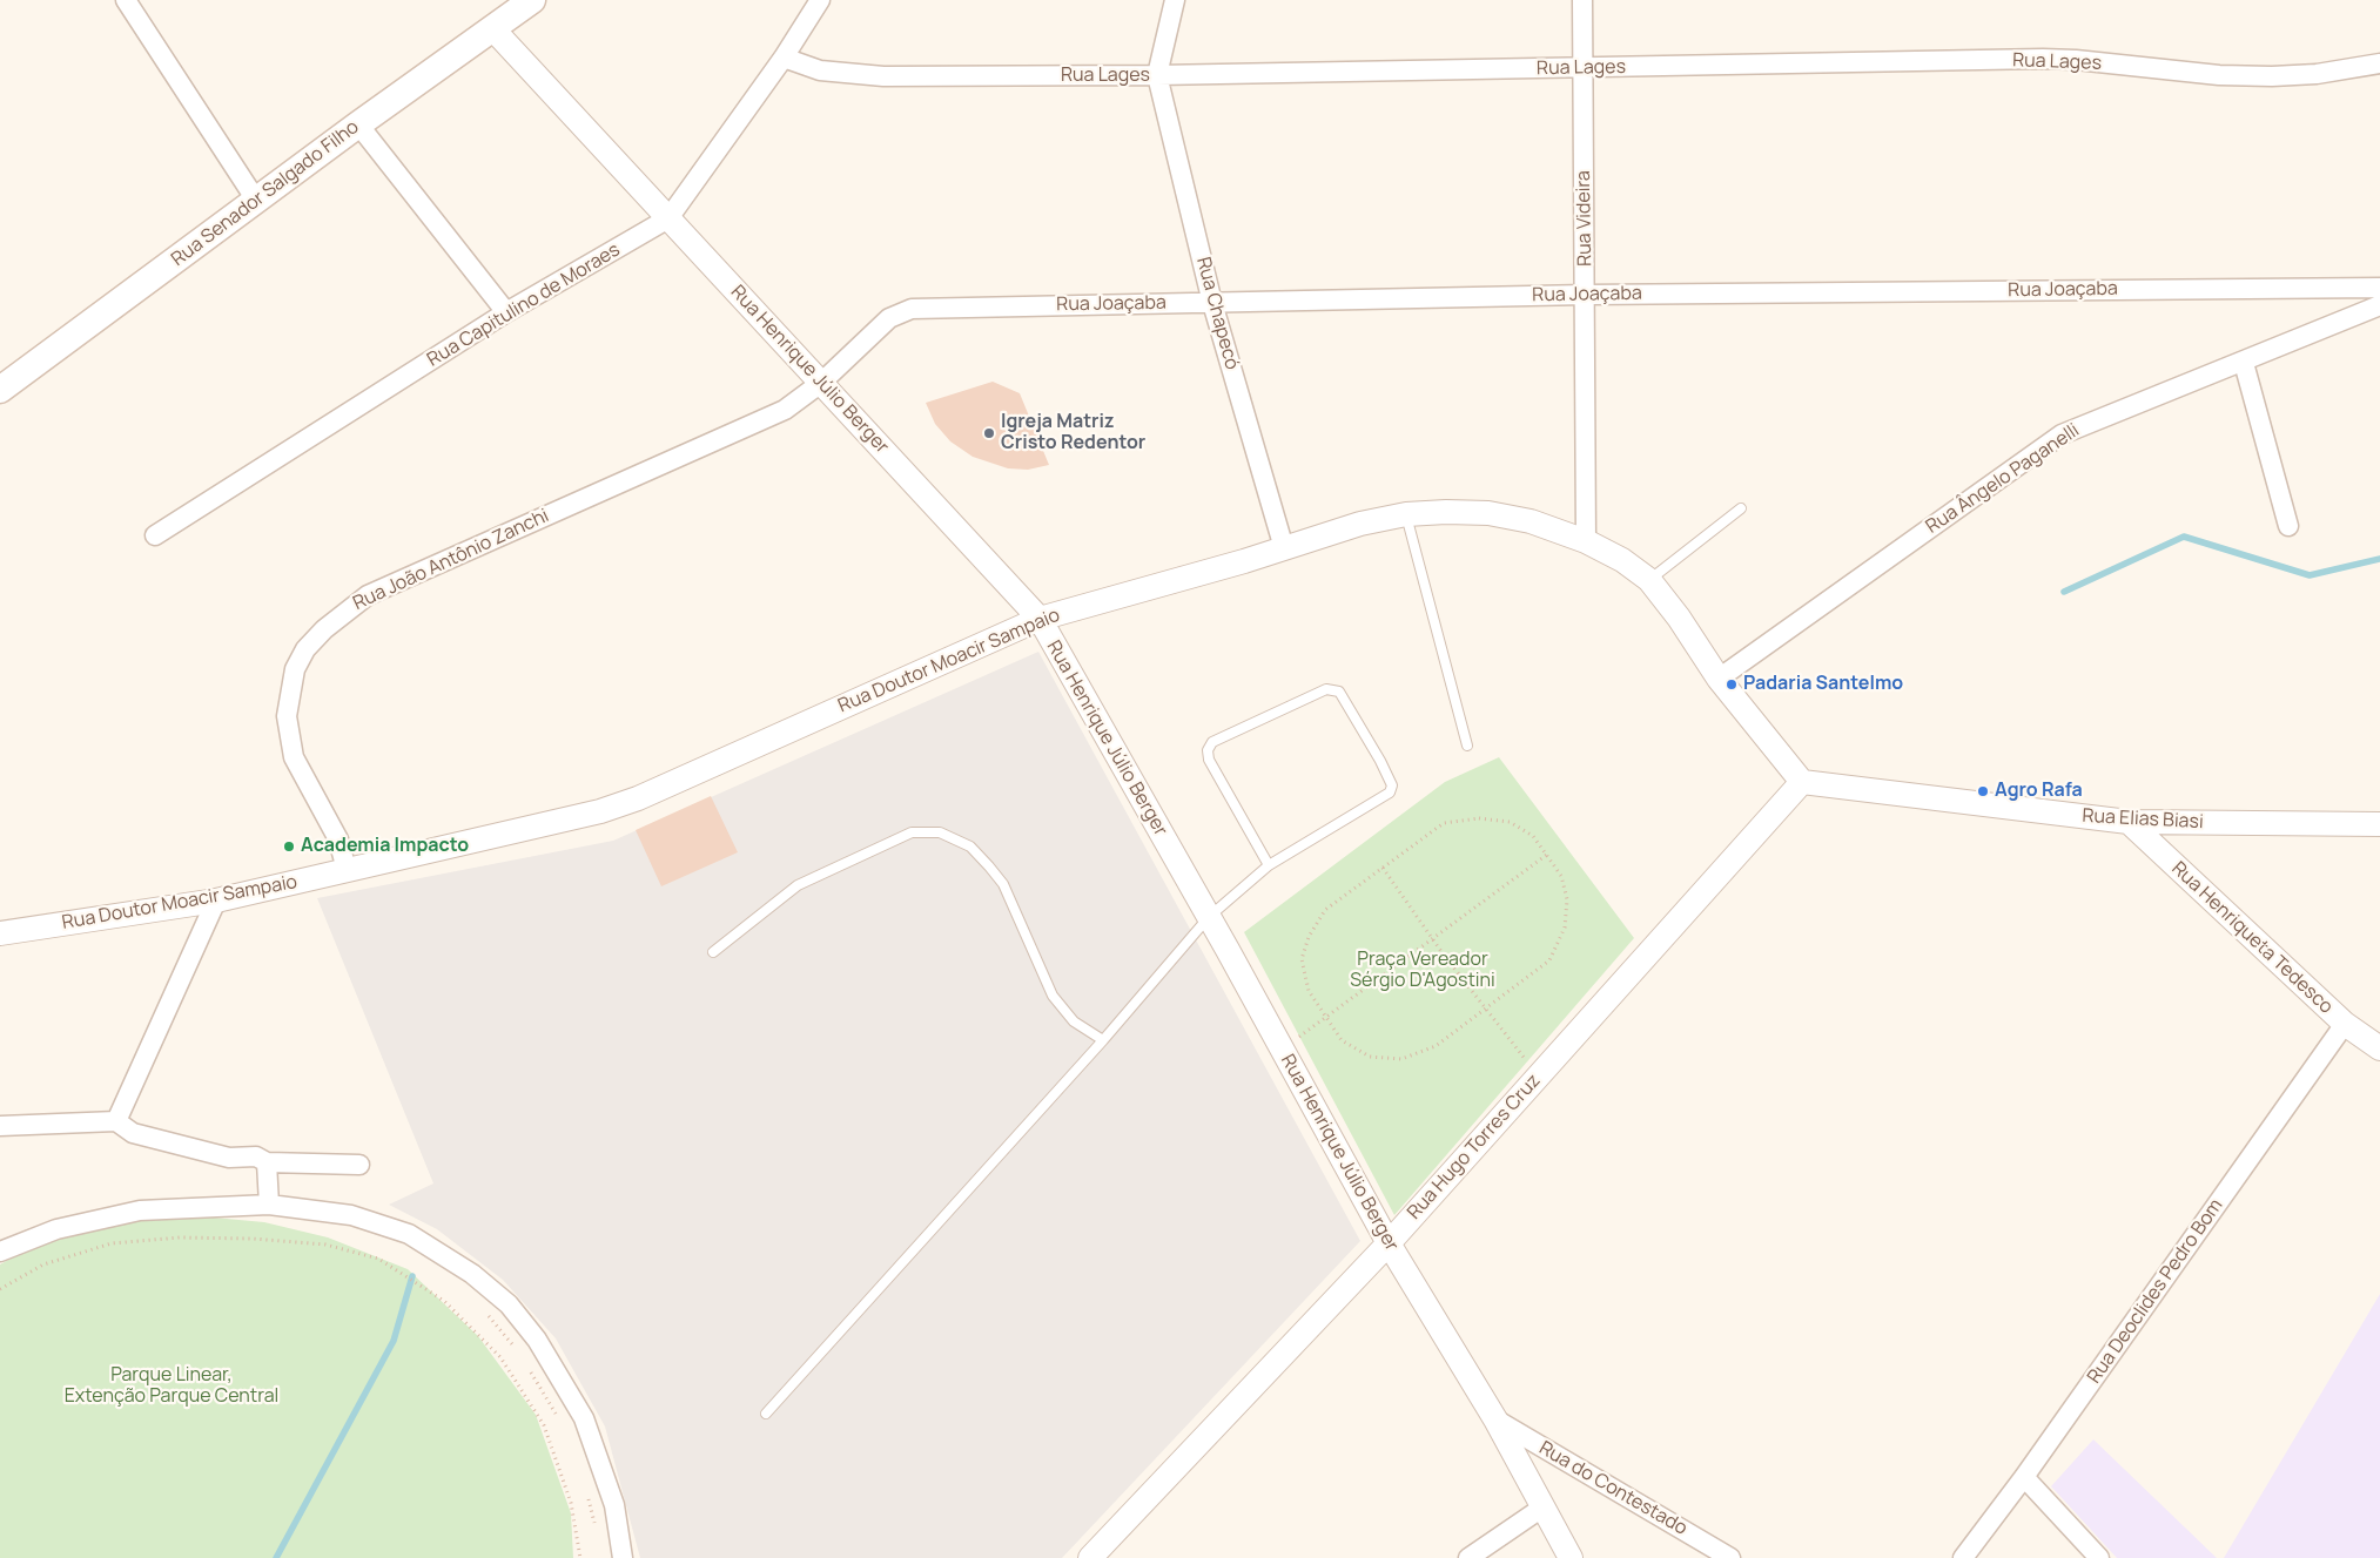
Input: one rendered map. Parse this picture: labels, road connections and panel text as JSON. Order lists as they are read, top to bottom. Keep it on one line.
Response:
{"streets":{"main road":["Rua Senador Salgado Filho"],"street":["Rua Lages","Rua Videira","Rua Joaçaba","Rua Capitulino de Moraes","Rua Chapecó","Rua Henrique Júlio Berger","Rua Ângelo Paganelli","Rua João Antônio Zanchi","Rua Doutor Moacir Sampaio","Rua Elias Biasi","Rua Henriqueta Tedesco","Rua Hugo Torres Cruz","Rua Deoclides Pedro Bom","Rua do Contestado"]},"crossings":[["Rua Lages","Rua Videira"],["Rua Lages","Rua Capitulino de Moraes"],["Rua Lages","Rua Chapecó"],["Rua Senador Salgado Filho","Rua Henrique Júlio Berger"],["Rua Videira","Rua Joaçaba"],["Rua Videira","Rua Doutor Moacir Sampaio"],["Rua Joaçaba","Rua Chapecó"],["Rua Joaçaba","Rua Henrique Júlio Berger"],["Rua Joaçaba","Rua João Antônio Zanchi"],["Rua Capitulino de Moraes","Rua Henrique Júlio Berger"],["Rua Chapecó","Rua Doutor Moacir Sampaio"],["Rua Henrique Júlio Berger","Rua João Antônio Zanchi"],["Rua Henrique Júlio Berger","Rua Doutor Moacir Sampaio"],["Rua Henrique Júlio Berger","Rua Hugo Torres Cruz"],["Rua Henrique Júlio Berger","Rua do Contestado"],["Rua Ângelo Paganelli","Rua Doutor Moacir Sampaio"],["Rua João Antônio Zanchi","Rua Doutor Moacir Sampaio"],["Rua Doutor Moacir Sampaio","Rua Elias Biasi"],["Rua Doutor Moacir Sampaio","Rua Hugo Torres Cruz"],["Rua Elias Biasi","Rua Henriqueta Tedesco"],["Rua Elias Biasi","Rua Hugo Torres Cruz"],["Rua Henriqueta Tedesco","Rua Deoclides Pedro Bom"]],"parks":["Praça Vereador Sérgio D'Agostini","Parque Linear, Extenção Parque Central"],"places":["Igreja Matriz Cristo Redentor","Padaria Santelmo","Agro Rafa","Academia Impacto"]}
